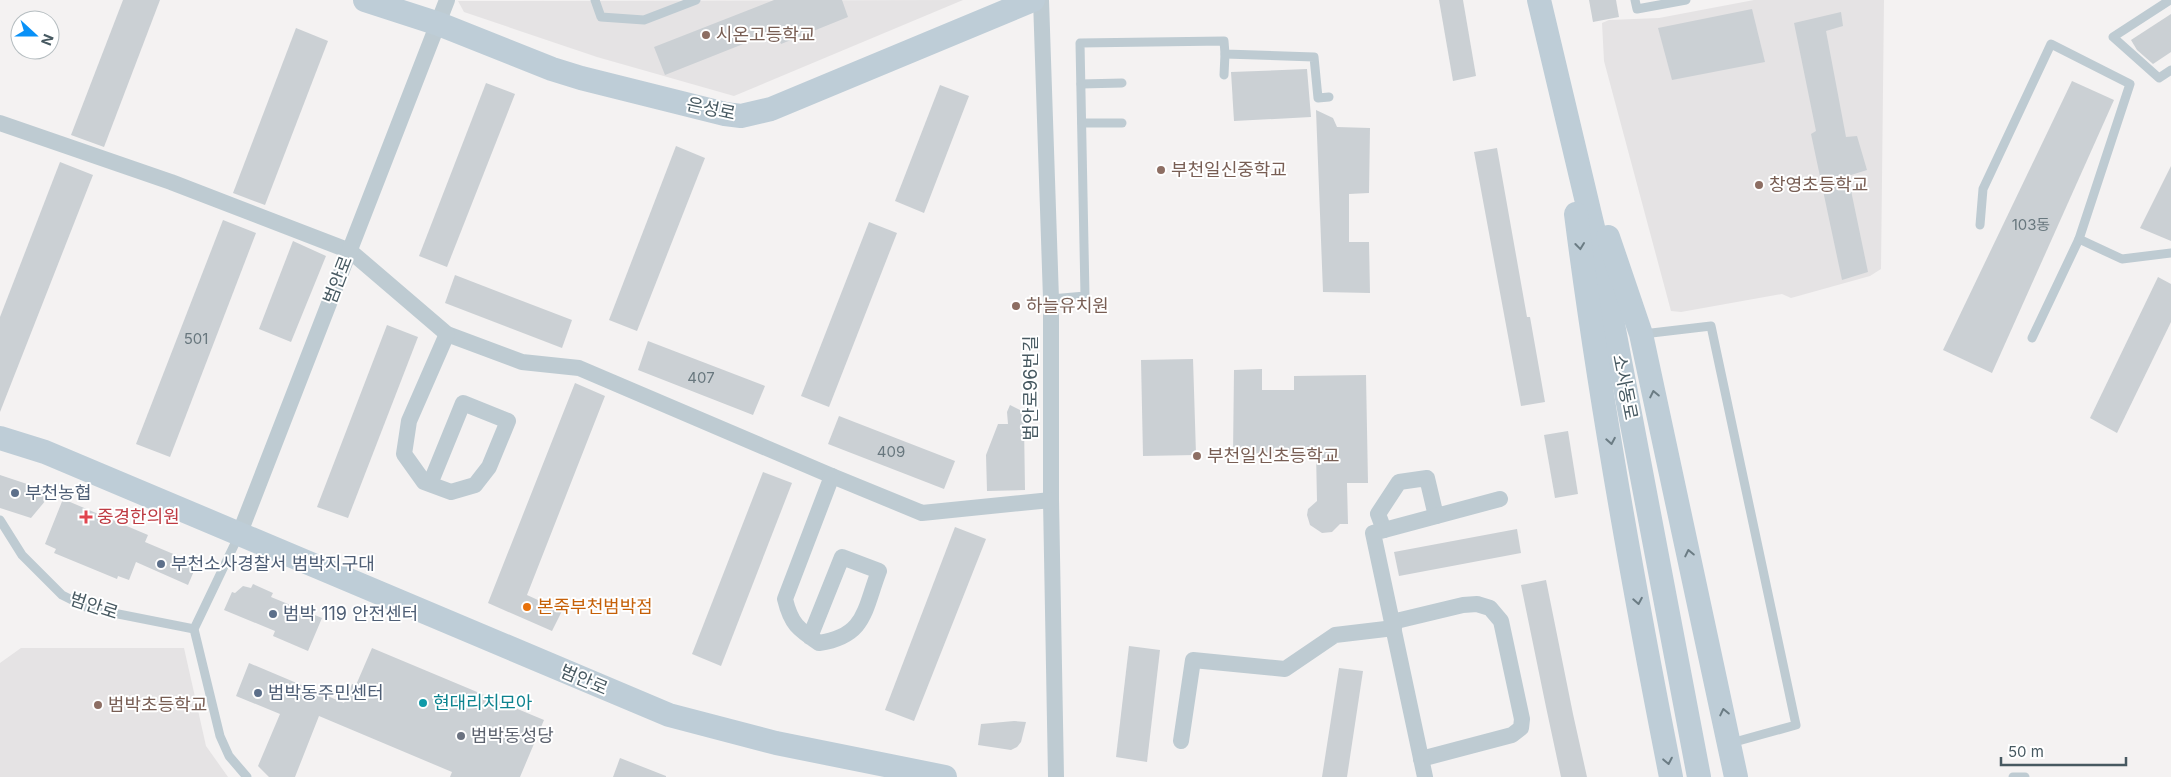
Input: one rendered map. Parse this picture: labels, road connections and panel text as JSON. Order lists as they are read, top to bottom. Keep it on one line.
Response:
{"streets":{"street":["은성로","범안로","소사동로","범안로96번길"]},"crossings":[["은성로","범안로"]],"places":{"other":["시온고등학교","부천일신중학교","창영초등학교","하늘유치원","부천일신초등학교","부천농협","부천소사경찰서 범박지구대","본죽부천범박점","범박 119 안전센터","범박동주민센터","현대리치모아","범박초등학교","범박동성당"],"health":["중경한의원"]},"house_numbers":["103동","501","407","409"],"scale_bar":"50 m","north":"right"}
